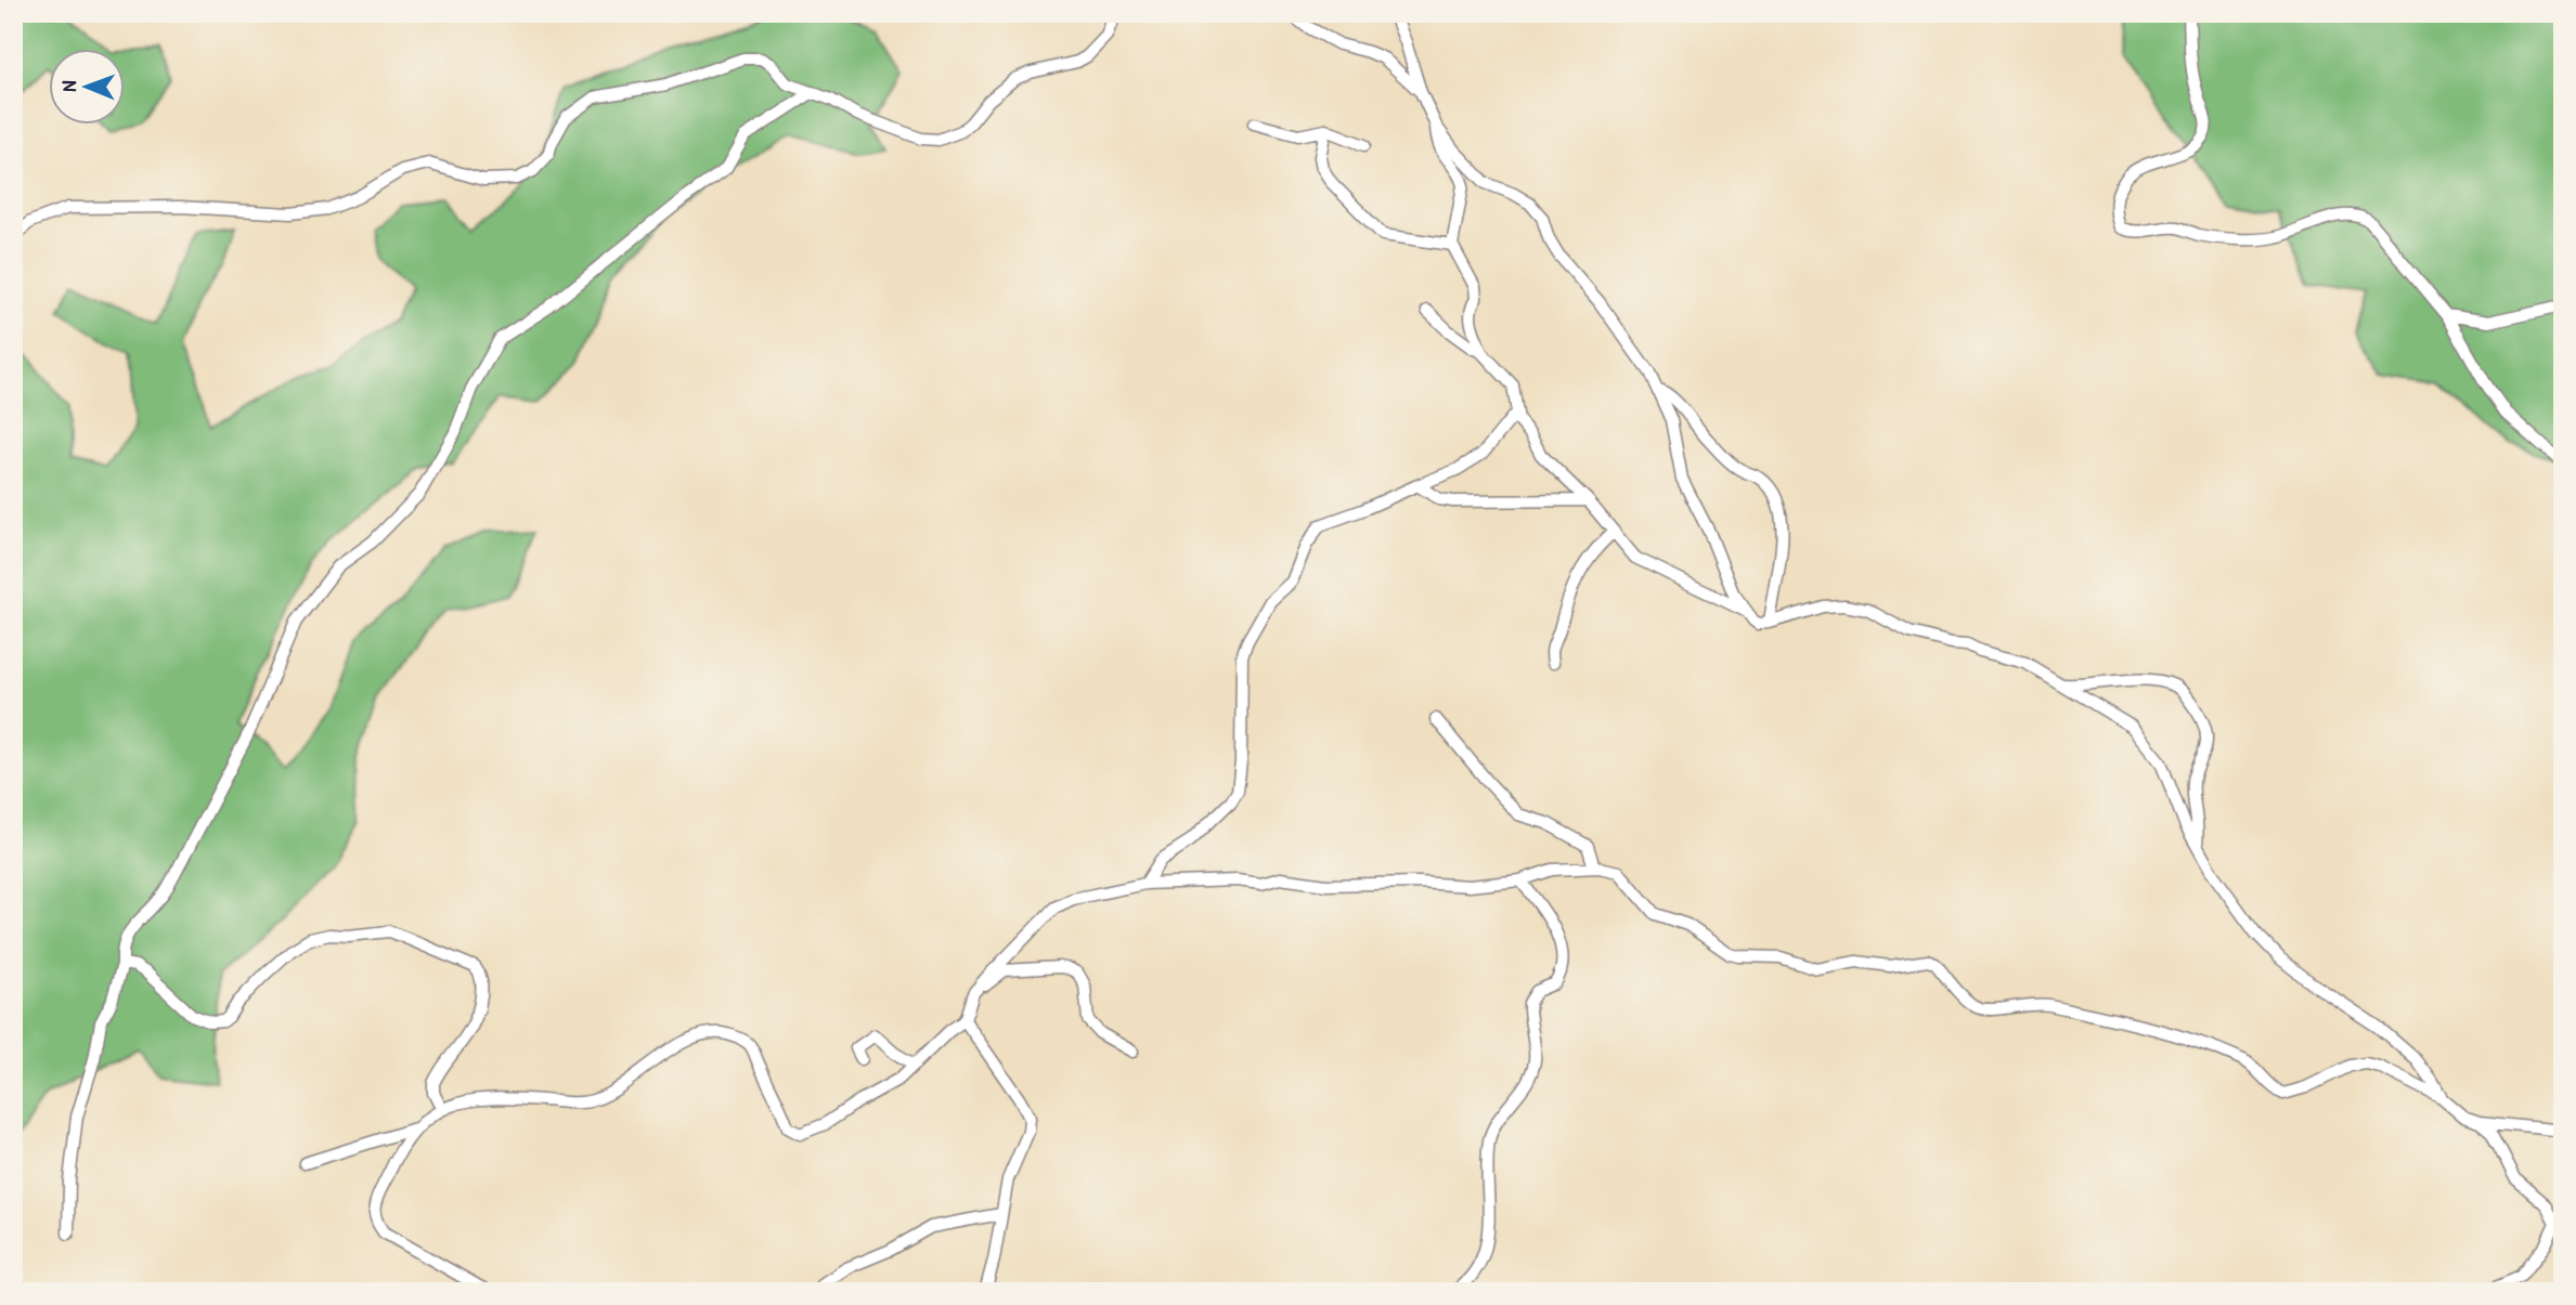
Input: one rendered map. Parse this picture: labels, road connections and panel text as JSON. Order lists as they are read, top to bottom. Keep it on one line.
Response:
{"north":"left"}
